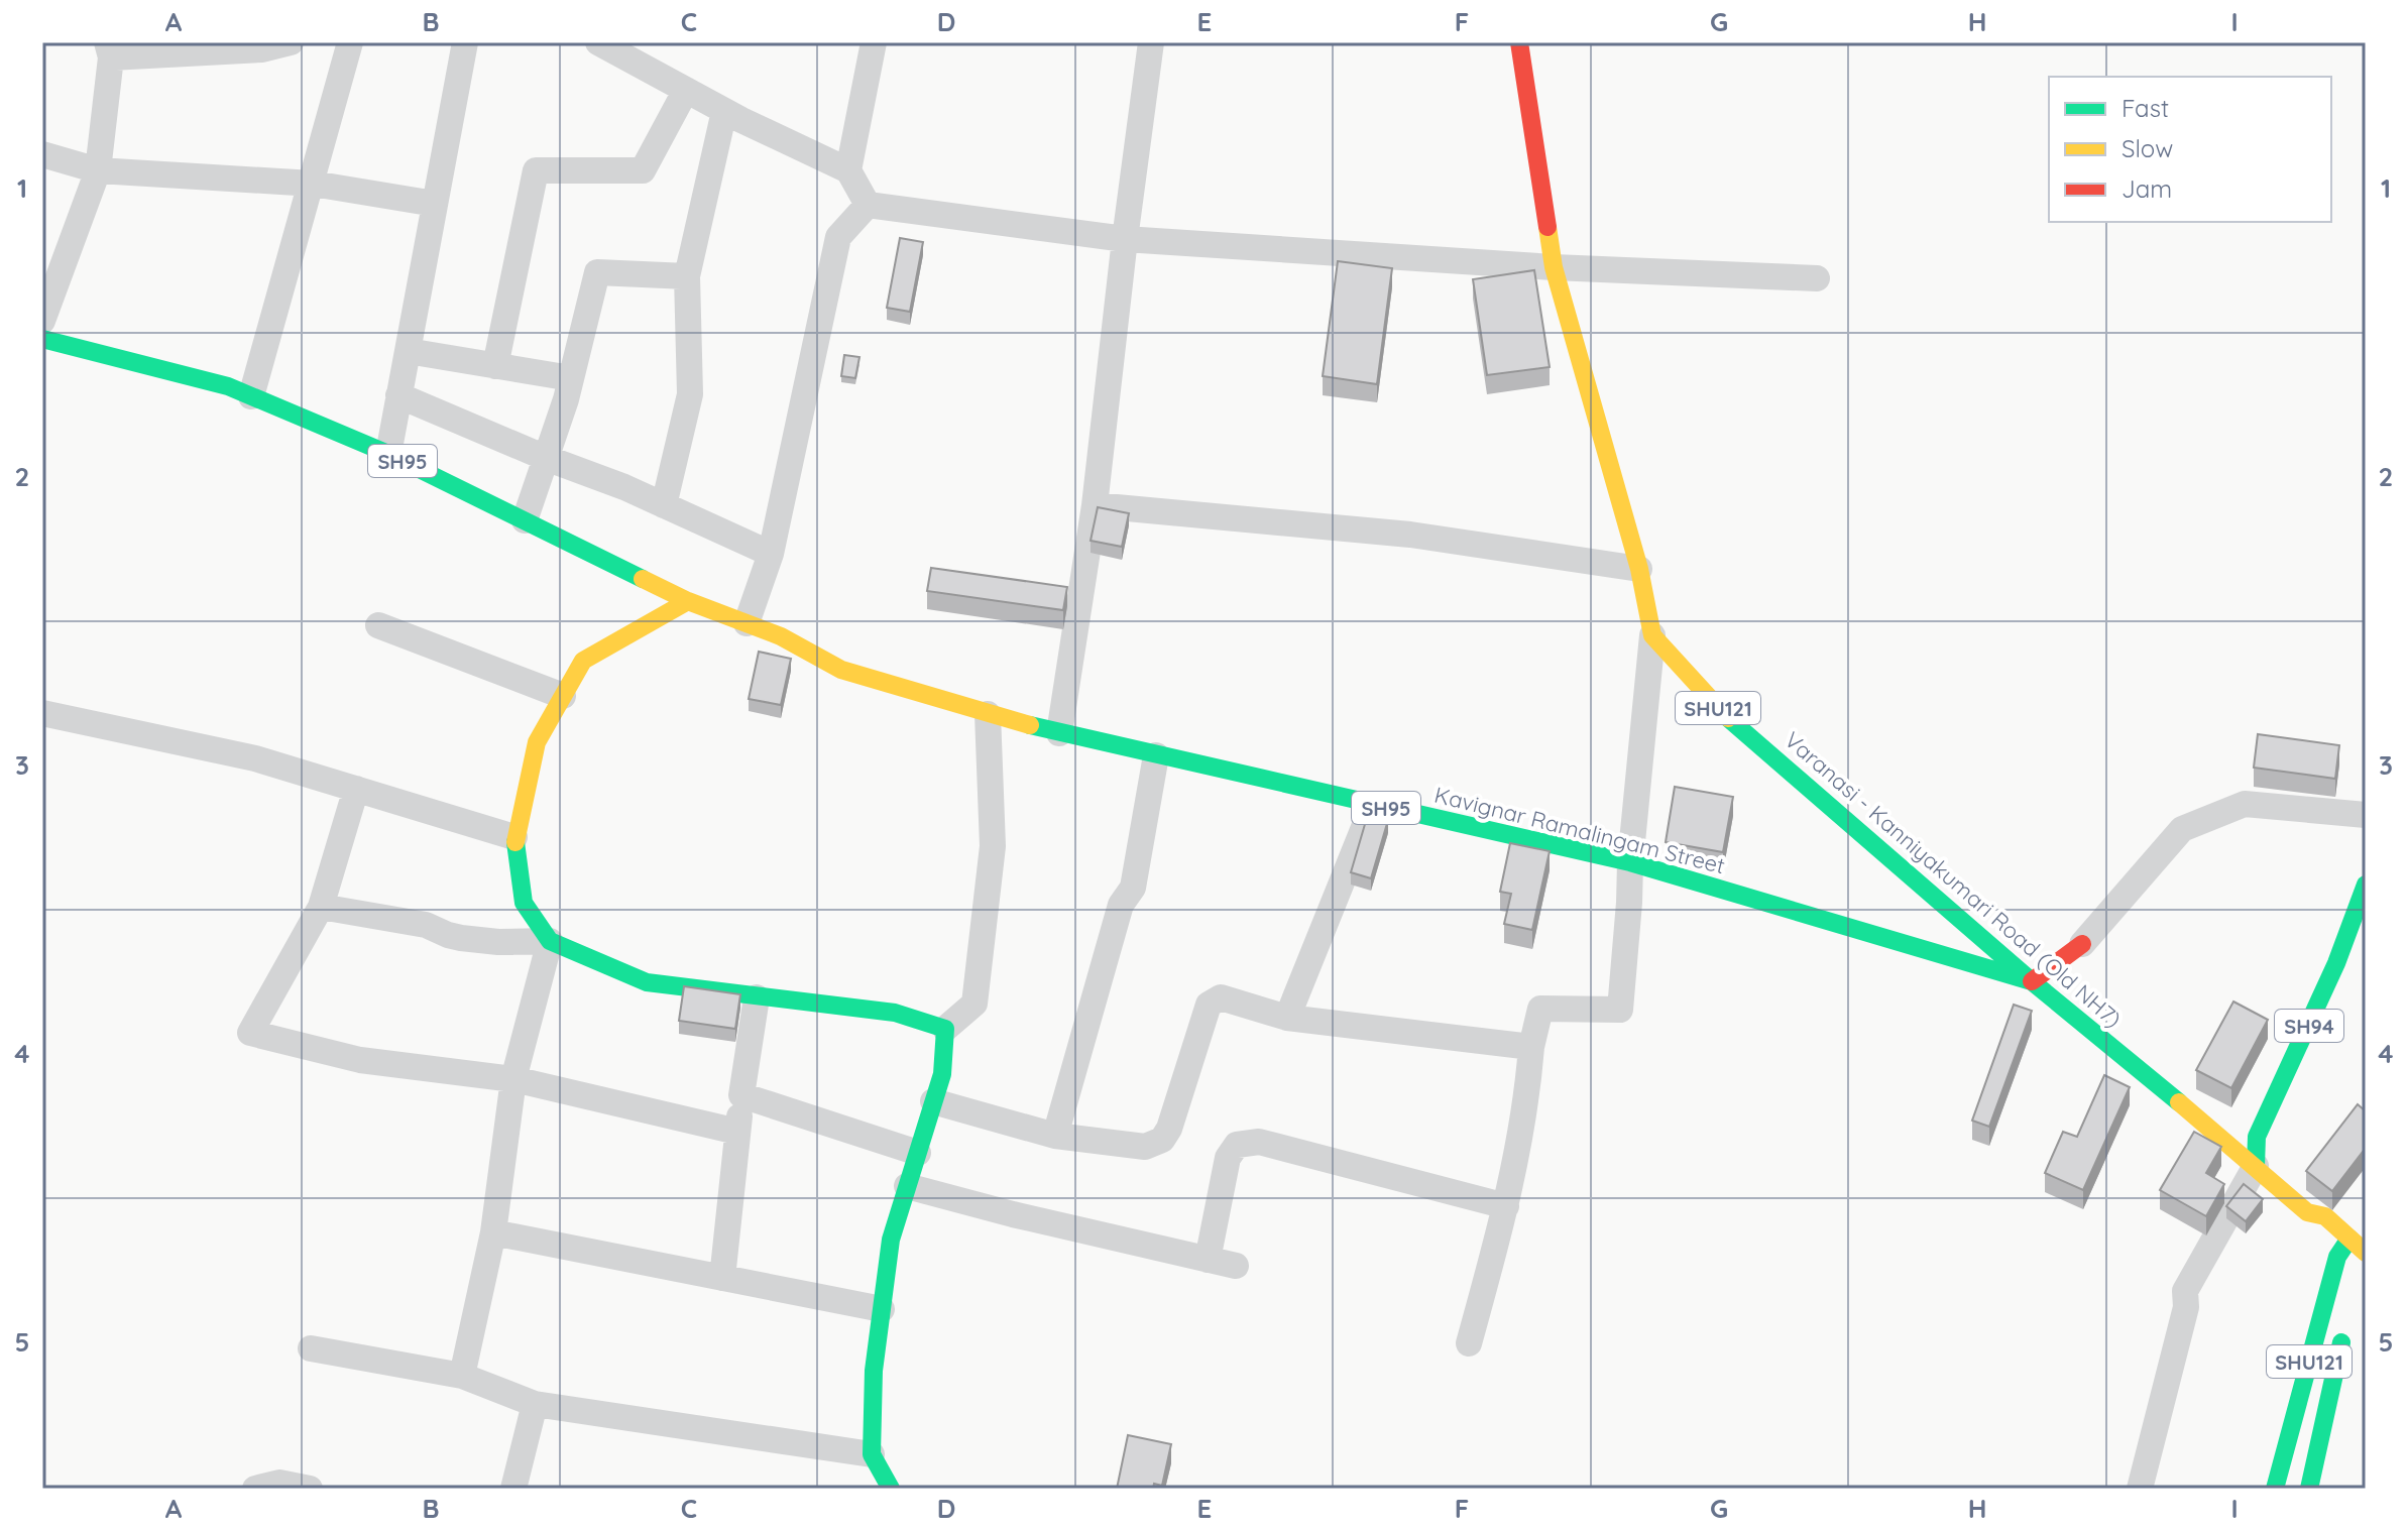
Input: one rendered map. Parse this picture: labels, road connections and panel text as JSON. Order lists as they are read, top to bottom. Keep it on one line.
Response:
{"streets":{"main road":["SH95","SHU121","Kavignar Ramalingam Street","Varanasi - Kanniyakumari Road (Old NH7)","SH94"]},"crossings":[["SH95","Kavignar Ramalingam Street"],["SHU121","Varanasi - Kanniyakumari Road (Old NH7)"],["Kavignar Ramalingam Street","Varanasi - Kanniyakumari Road (Old NH7)"],["Varanasi - Kanniyakumari Road (Old NH7)","SH94"]],"legend":["Fast","Slow","Jam"],"grid":{"columns":["A","B","C","D","E","F","G","H","I"],"rows":["1","2","3","4","5"]}}
